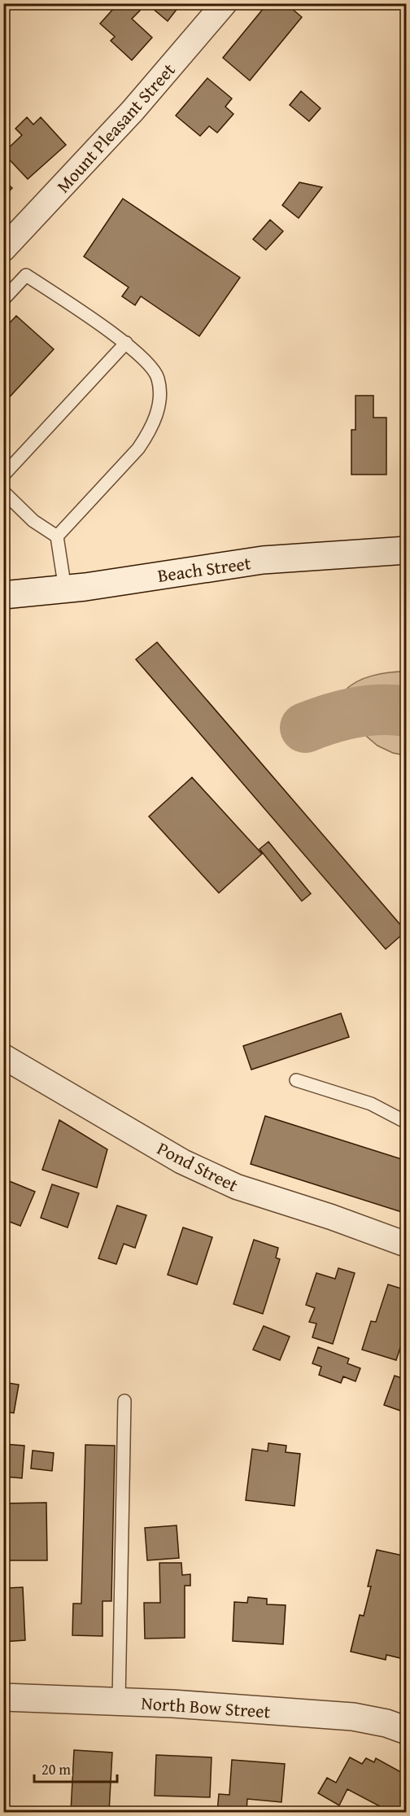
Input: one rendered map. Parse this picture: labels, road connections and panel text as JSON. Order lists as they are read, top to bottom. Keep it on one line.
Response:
{"streets":{"main road":["Beach Street","North Bow Street"],"street":["Mount Pleasant Street","Pond Street"]},"scale_bar":"20 m"}
